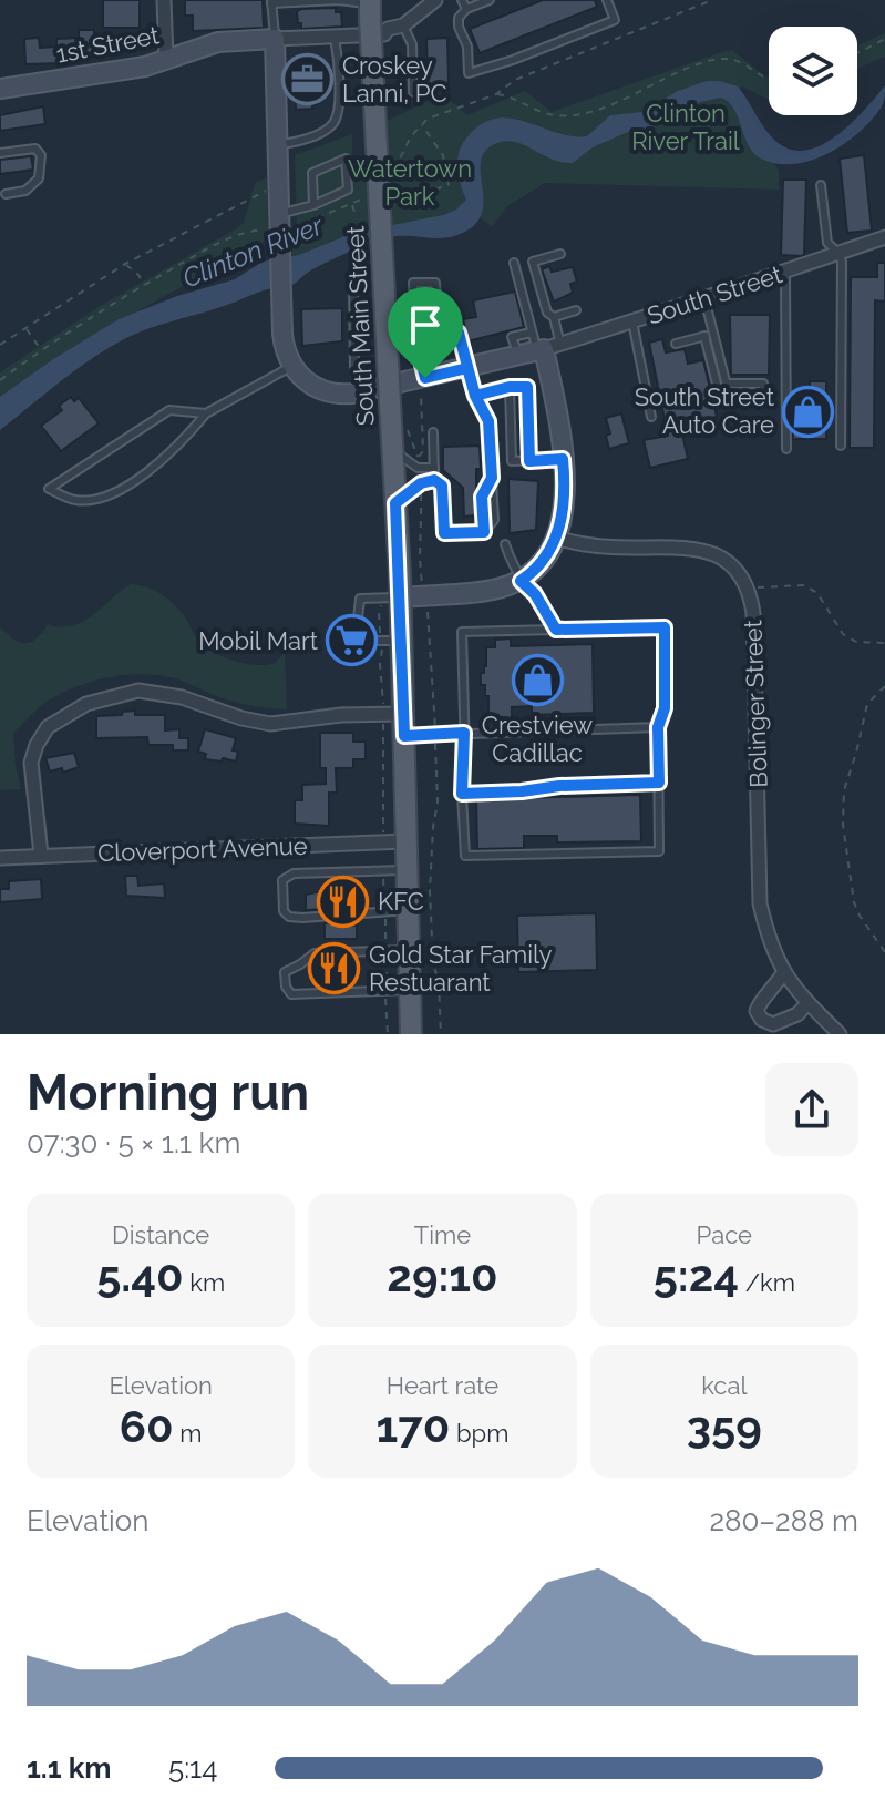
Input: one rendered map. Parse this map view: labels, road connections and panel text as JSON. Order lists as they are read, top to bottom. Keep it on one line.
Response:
{"streets":{"main road":["South Main Street"],"street":["1st Street","South Street","Bolinger Street","Cloverport Avenue"]},"crossings":[["South Main Street","Cloverport Avenue"]],"water":["Clinton River"],"parks":["Clinton River Trail","Watertown Park"],"places":{"office":["Croskey Lanni, PC"],"shop":["South Street Auto Care","Crestview Cadillac"],"supermarket":["Mobil Mart"],"restaurant":["KFC","Gold Star Family Restuarant"]},"page":{"heading":["Morning run","07:30 · 5 × 1.1 km"],"stats":[["Distance","5.40 km"],["Time","29:10"],["Pace","5:24 /km"],["Elevation","60 m"],["Heart rate","170 bpm"],["kcal","359"]],"chart":["Elevation","280–288 m"],"list":[{"name":"1.1 km","note":"5:14"}]}}
